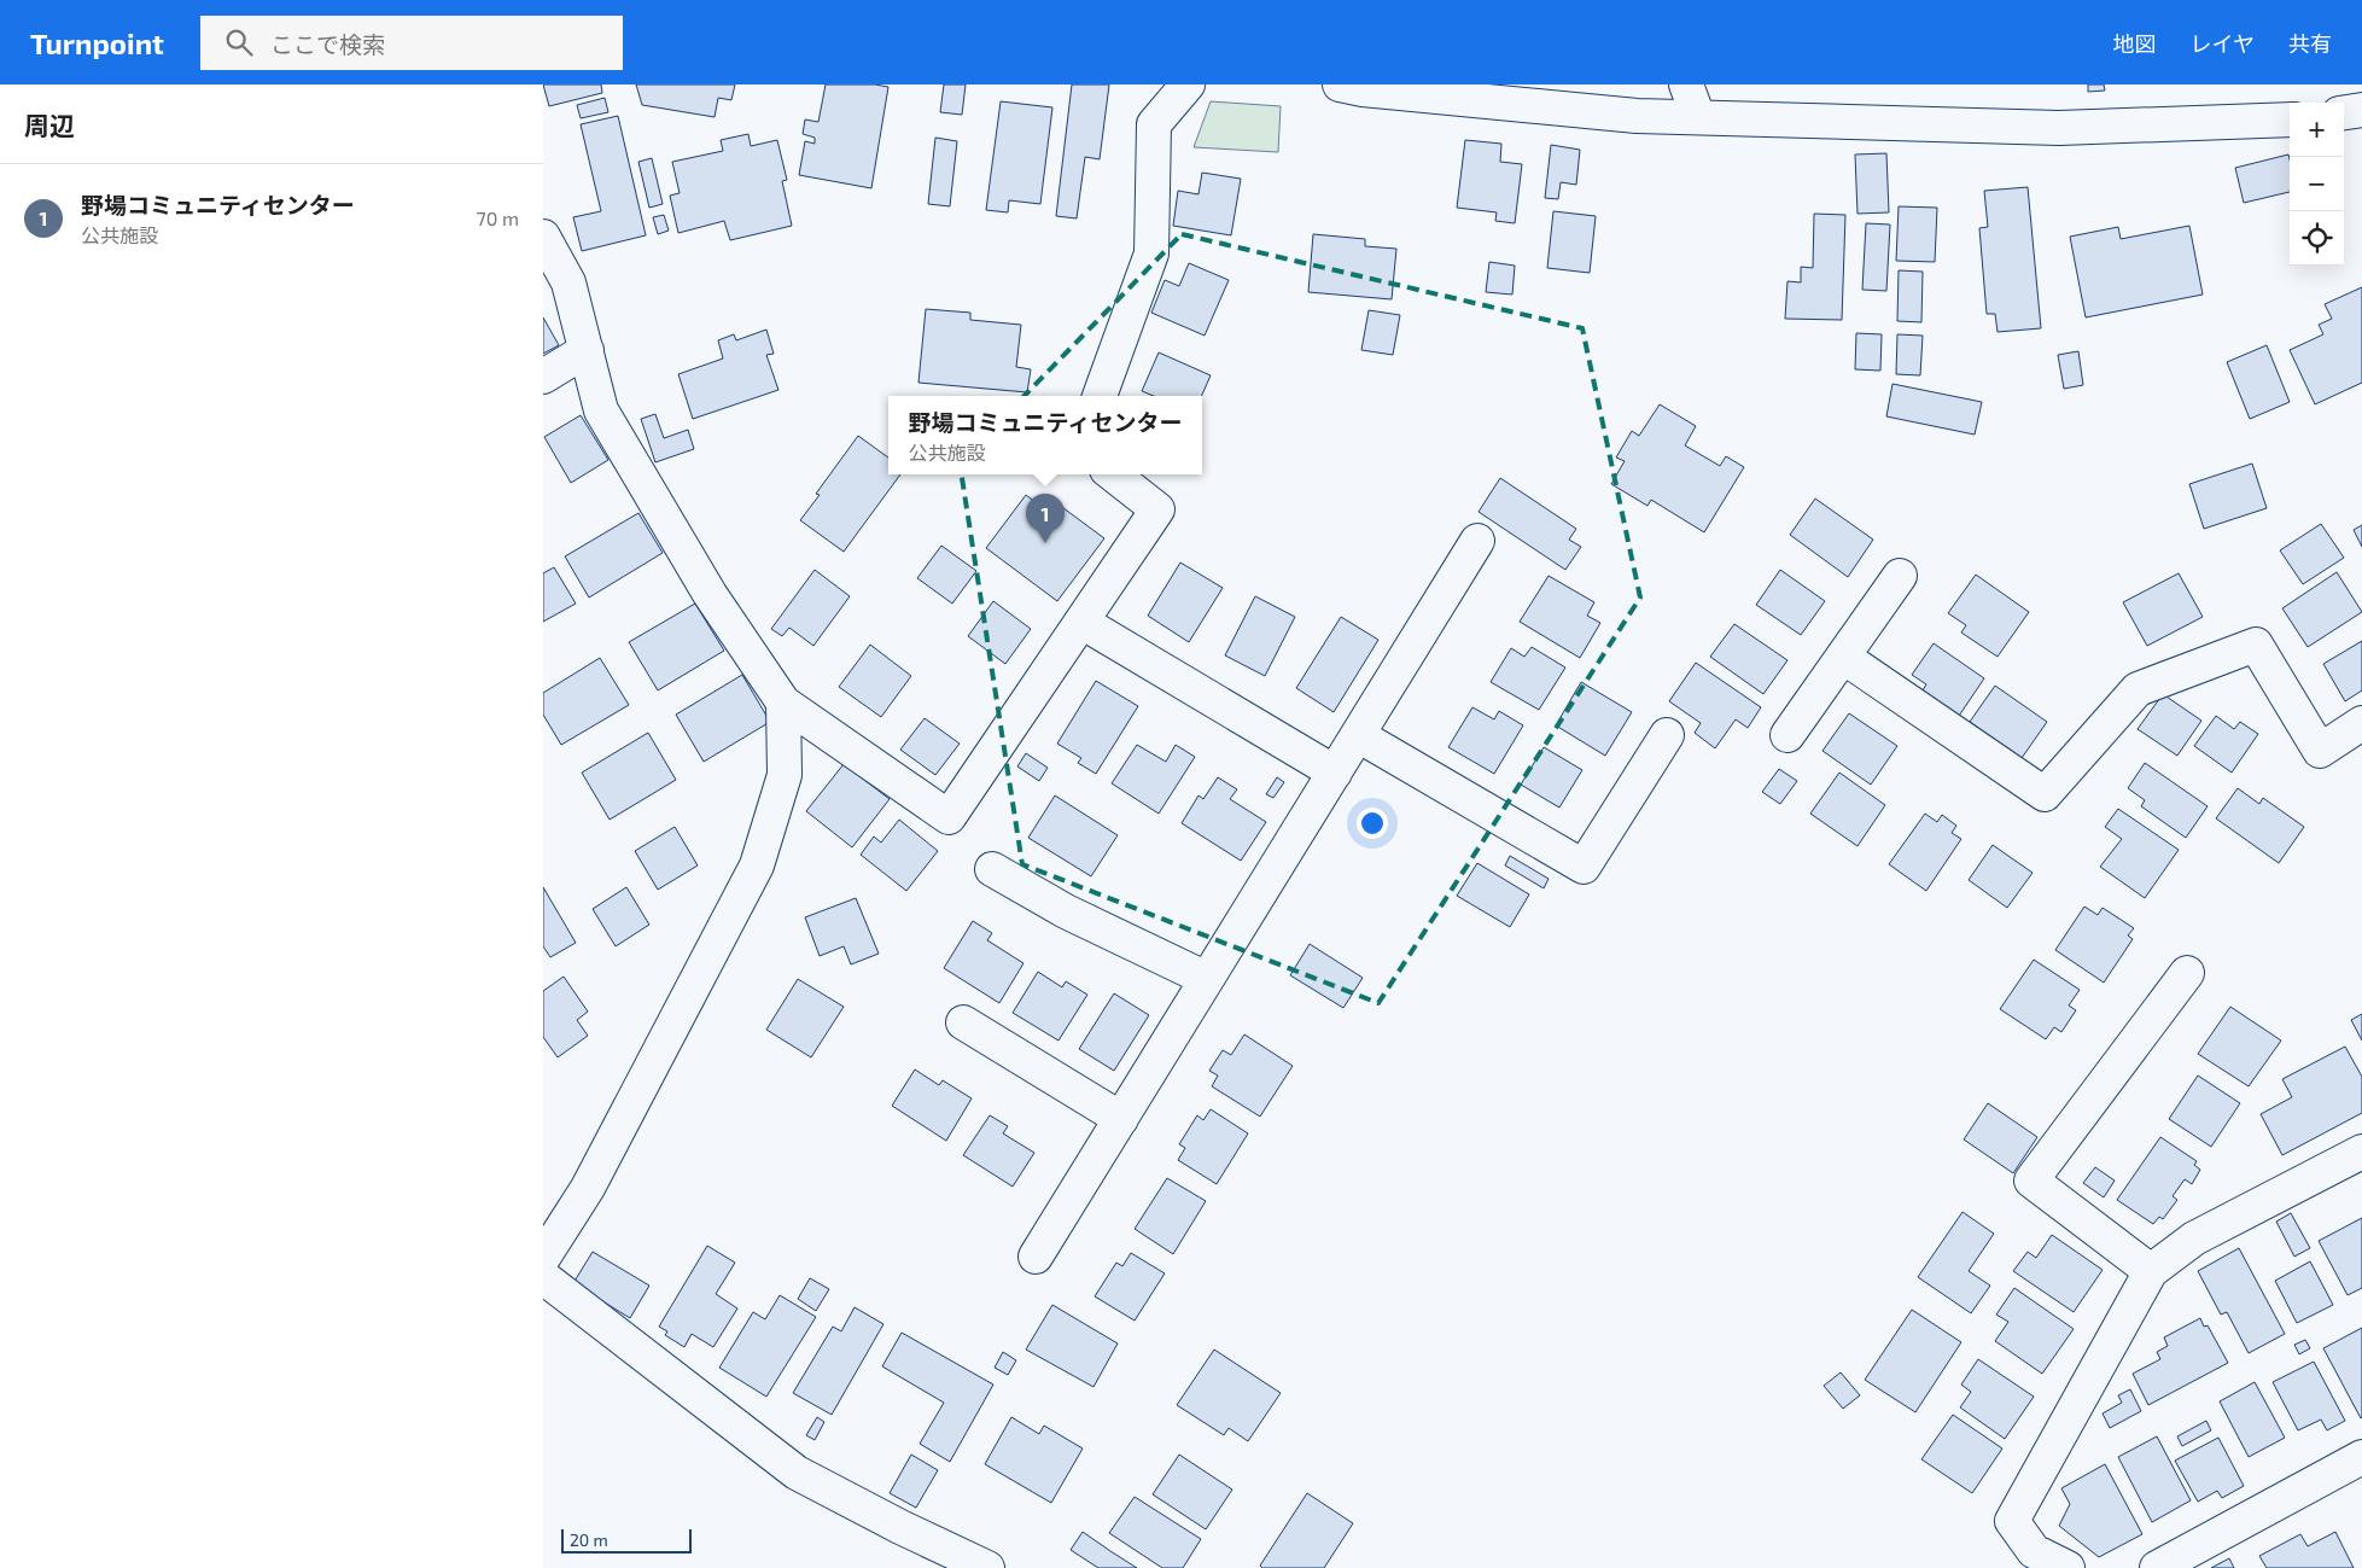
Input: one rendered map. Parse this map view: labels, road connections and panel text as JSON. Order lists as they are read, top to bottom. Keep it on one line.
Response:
{"scale_bar":"20 m","page":{"header":"Turnpoint","search":"ここで検索","nav":["地図","レイヤ","共有"],"heading":"周辺","map_buttons":["+","−"],"list":[{"mark":"1","name":"野場コミュニティセンター","note":"公共施設","value":"70 m"}],"popup":["野場コミュニティセンター","公共施設"],"pins":"1","scale":"20 m"}}
